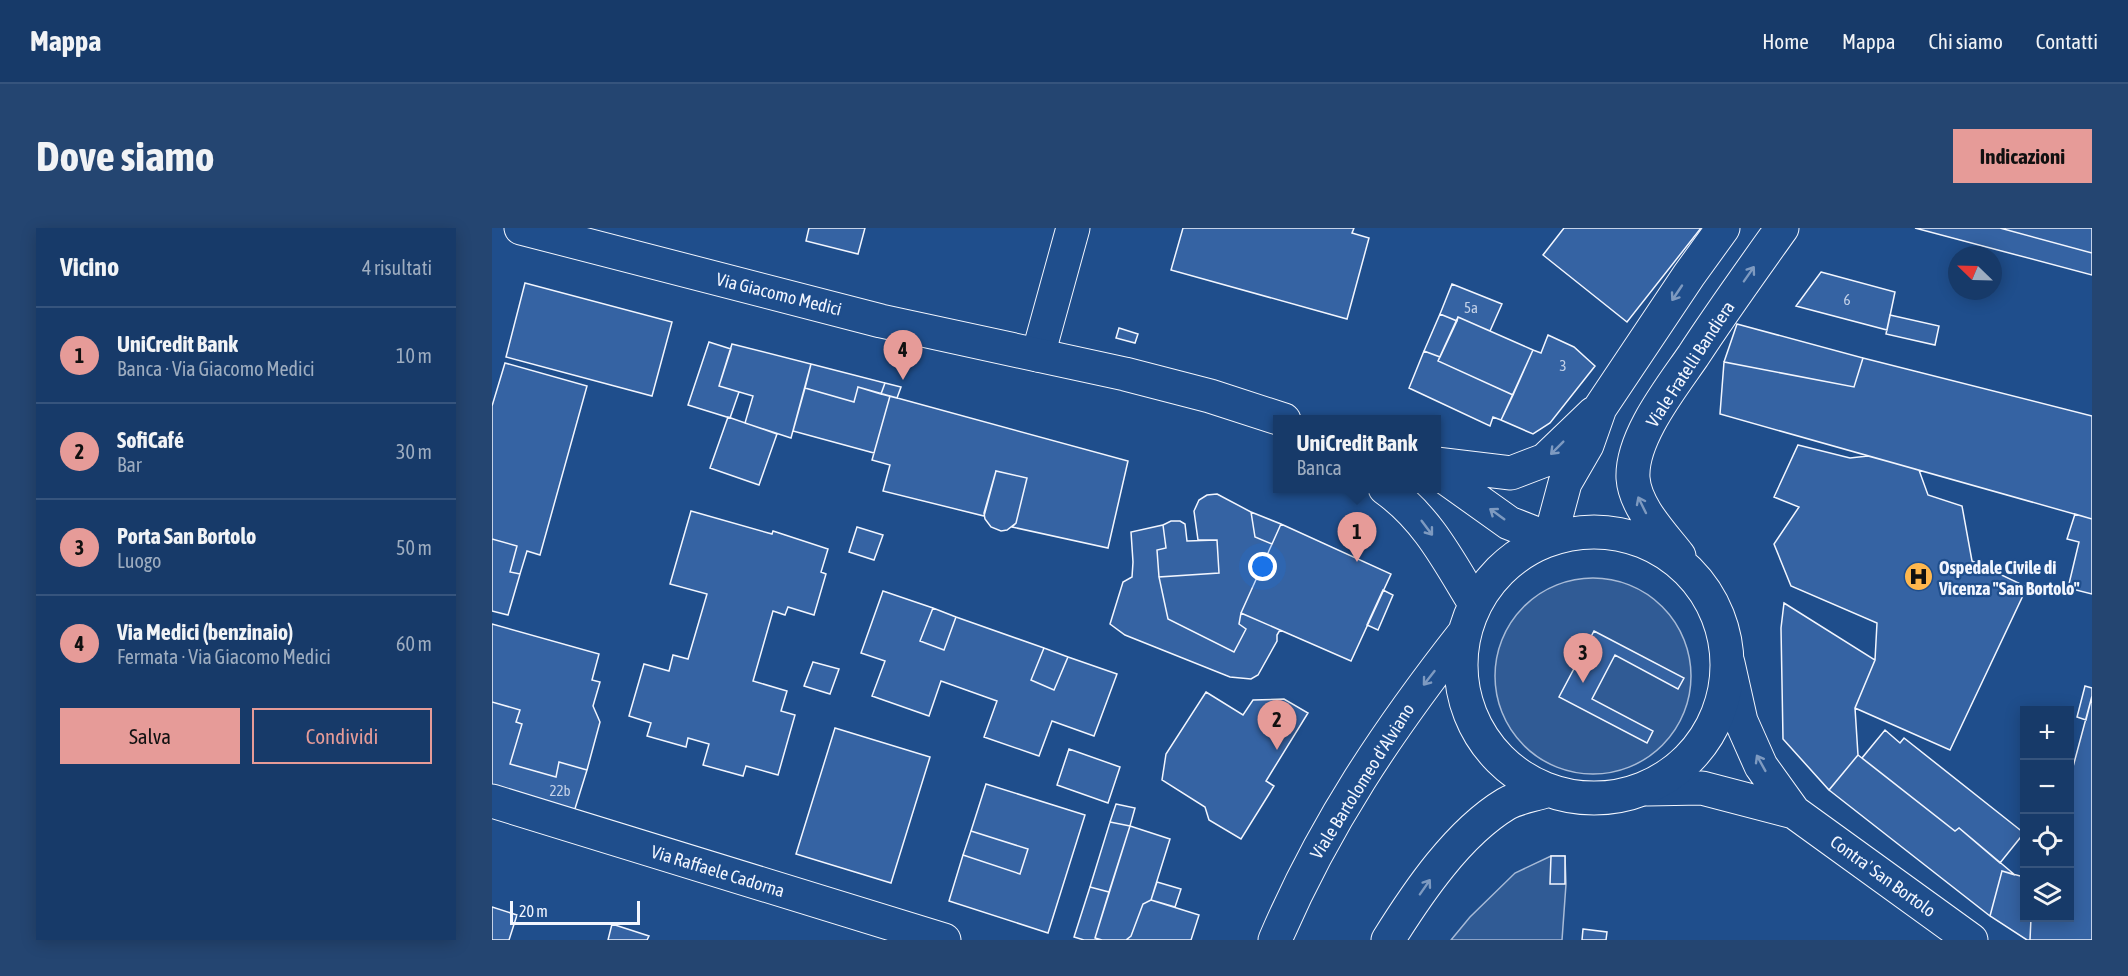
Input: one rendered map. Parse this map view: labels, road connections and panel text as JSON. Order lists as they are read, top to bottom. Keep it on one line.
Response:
{"streets":{"main road":["Via Giacomo Medici","Viale Fratelli Bandiera","Viale Bartolomeo d'Alviano","Via Raffaele Cadorna","Contra' San Bortolo"]},"crossings":[["Viale Fratelli Bandiera","Viale Bartolomeo d'Alviano"],["Viale Bartolomeo d'Alviano","Contra' San Bortolo"]],"places":{"hospital":["Ospedale Civile di Vicenza \"San Bortolo\""]},"house_numbers":["6","5a","3","22b"],"scale_bar":"20 m","north":"top left","page":{"header":"Mappa","nav":["Home","Mappa","Chi siamo","Contatti"],"buttons":["Indicazioni",["Salva","Condividi"]],"title":"Dove siamo","heading":["Vicino","4 risultati"],"list":[{"mark":"1","name":"UniCredit Bank","note":"Banca · Via Giacomo Medici","value":"10 m"},{"mark":"2","name":"SofiCafé","note":"Bar","value":"30 m"},{"mark":"3","name":"Porta San Bortolo","note":"Luogo","value":"50 m"},{"mark":"4","name":"Via Medici (benzinaio)","note":"Fermata · Via Giacomo Medici","value":"60 m"}],"pins":["4","1","3","2"],"popup":["UniCredit Bank","Banca"],"map_buttons":["+","−"],"scale":"20 m"}}
